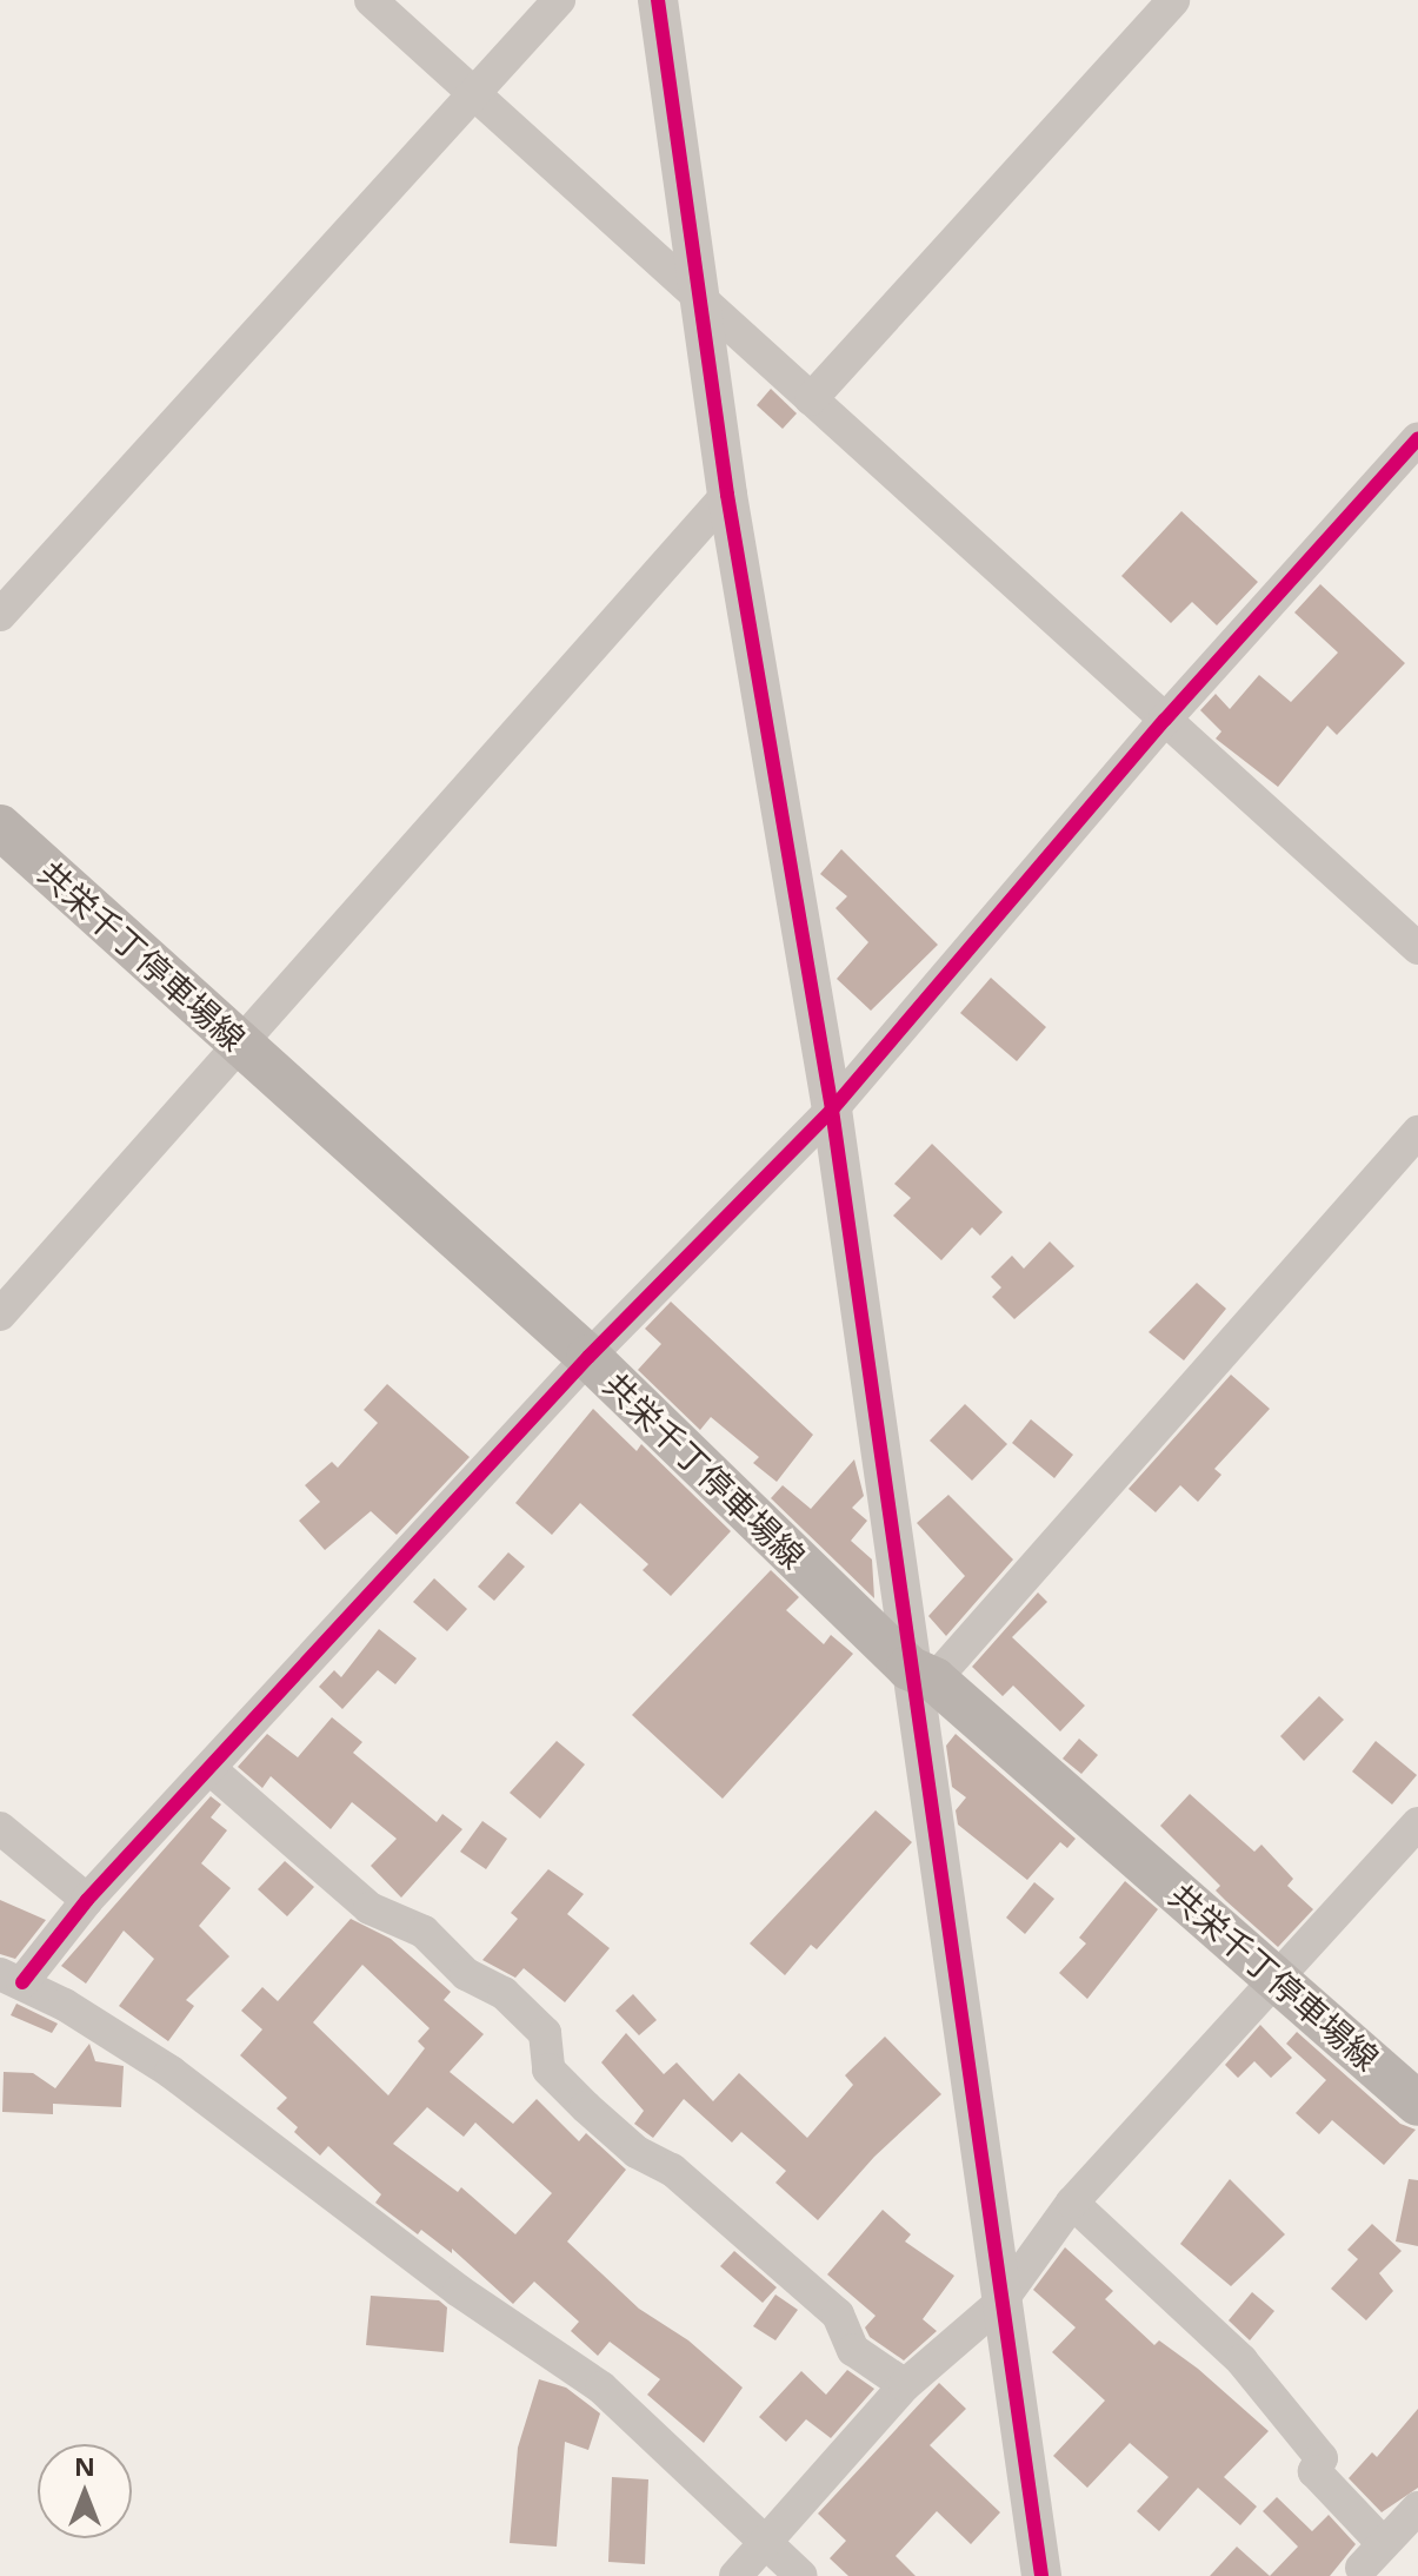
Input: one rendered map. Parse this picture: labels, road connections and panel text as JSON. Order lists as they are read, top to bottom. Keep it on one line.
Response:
{"streets":{"main road":["共栄千丁停車場線"]},"north":"top"}
